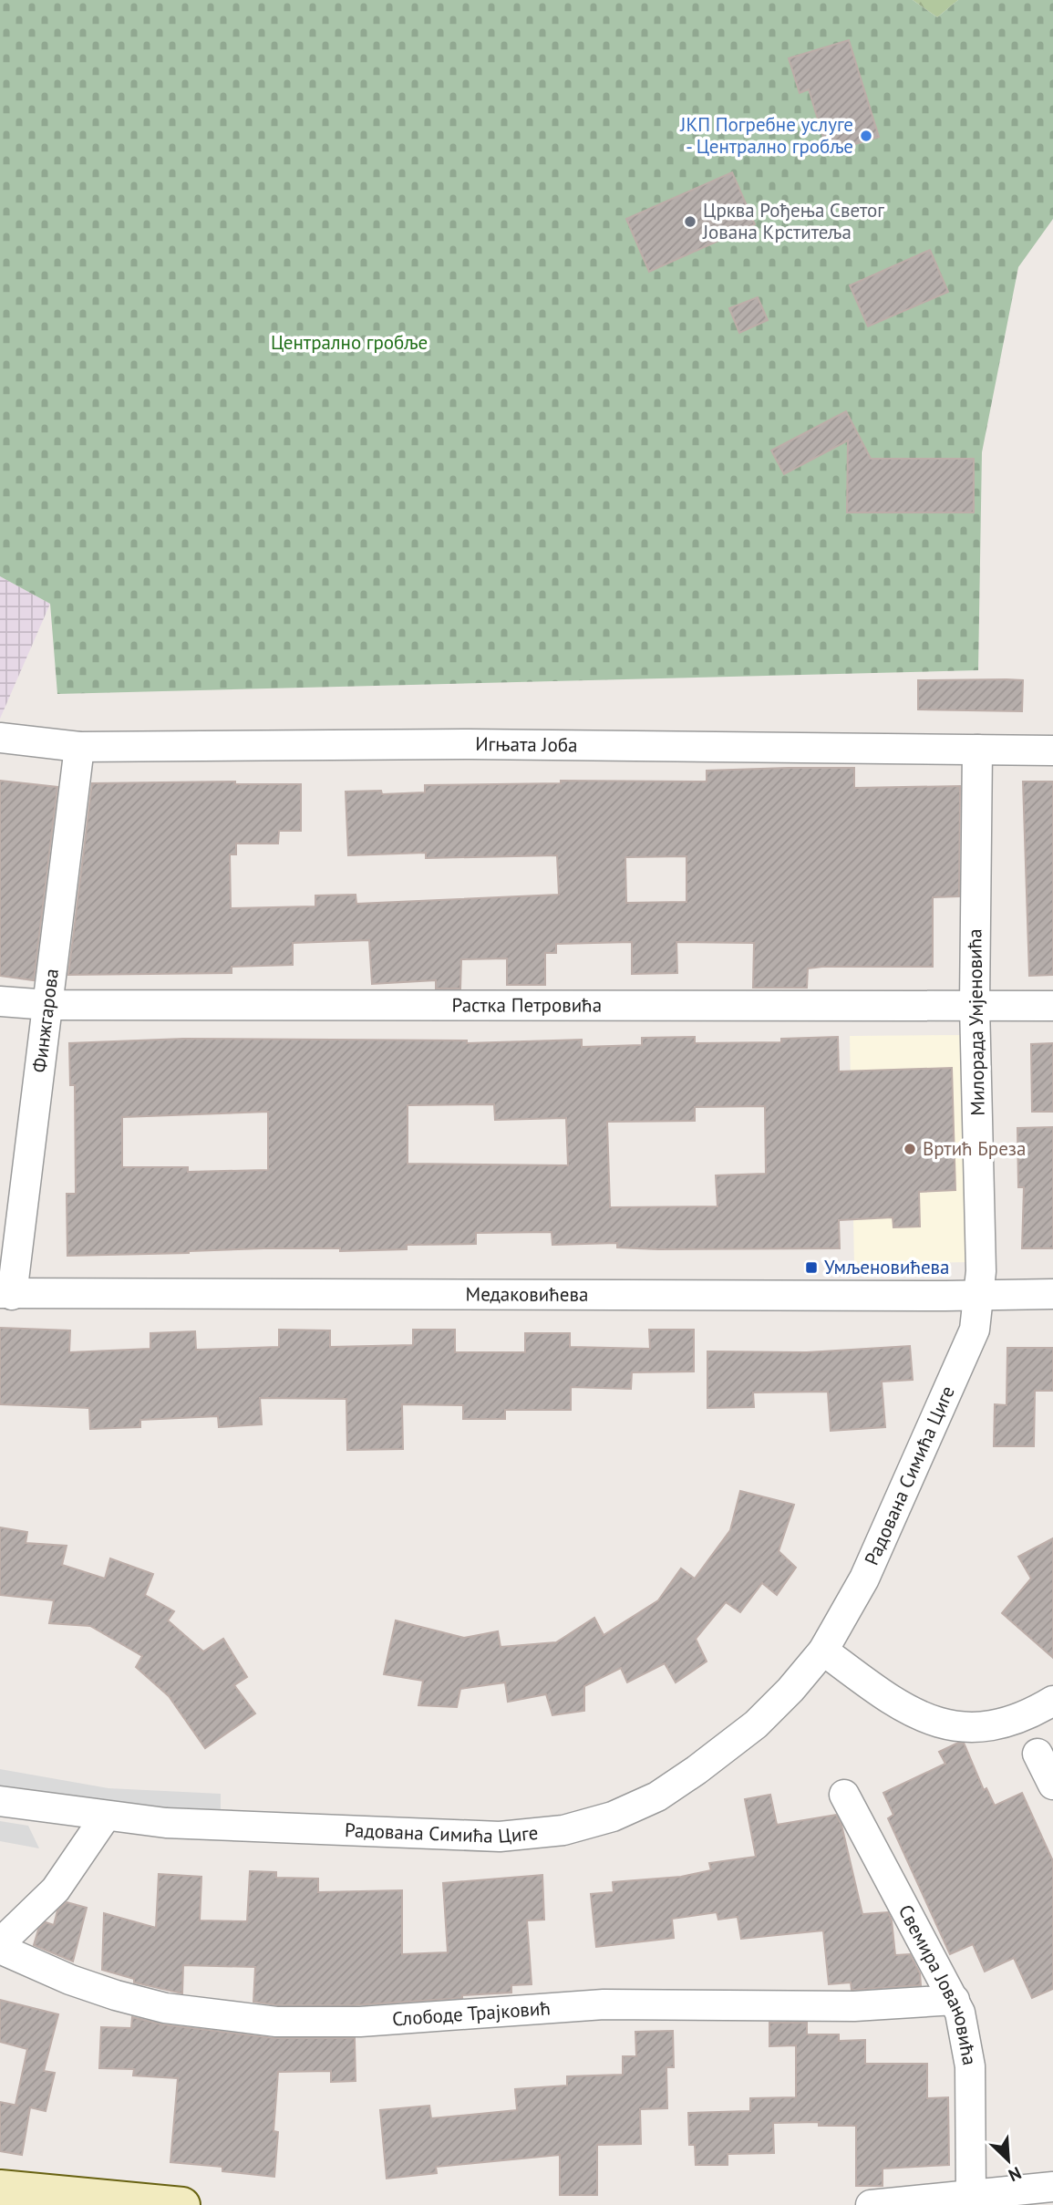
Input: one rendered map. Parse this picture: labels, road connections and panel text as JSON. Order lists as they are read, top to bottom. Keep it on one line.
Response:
{"streets":{"street":["Игњата Јоба","Растка Петровића","Финжгарова","Милорада Умјеновића","Медаковићева","Радована Симића Циге","Свемира Јовановића","Слободе Трајковић"]},"crossings":[["Игњата Јоба","Финжгарова"],["Игњата Јоба","Милорада Умјеновића"],["Растка Петровића","Финжгарова"],["Растка Петровића","Милорада Умјеновића"],["Финжгарова","Медаковићева"],["Милорада Умјеновића","Медаковићева"],["Милорада Умјеновића","Радована Симића Циге"],["Медаковићева","Радована Симића Циге"],["Свемира Јовановића","Слободе Трајковић"]],"parks":["Централно гробље"],"places":{"other":["ЈКП Погребне услуге - Централно гробље","Црква Рођења Светог Јована Крститеља","Вртић Бреза"],"transit":["Умљеновићева"]},"north":"bottom right"}
